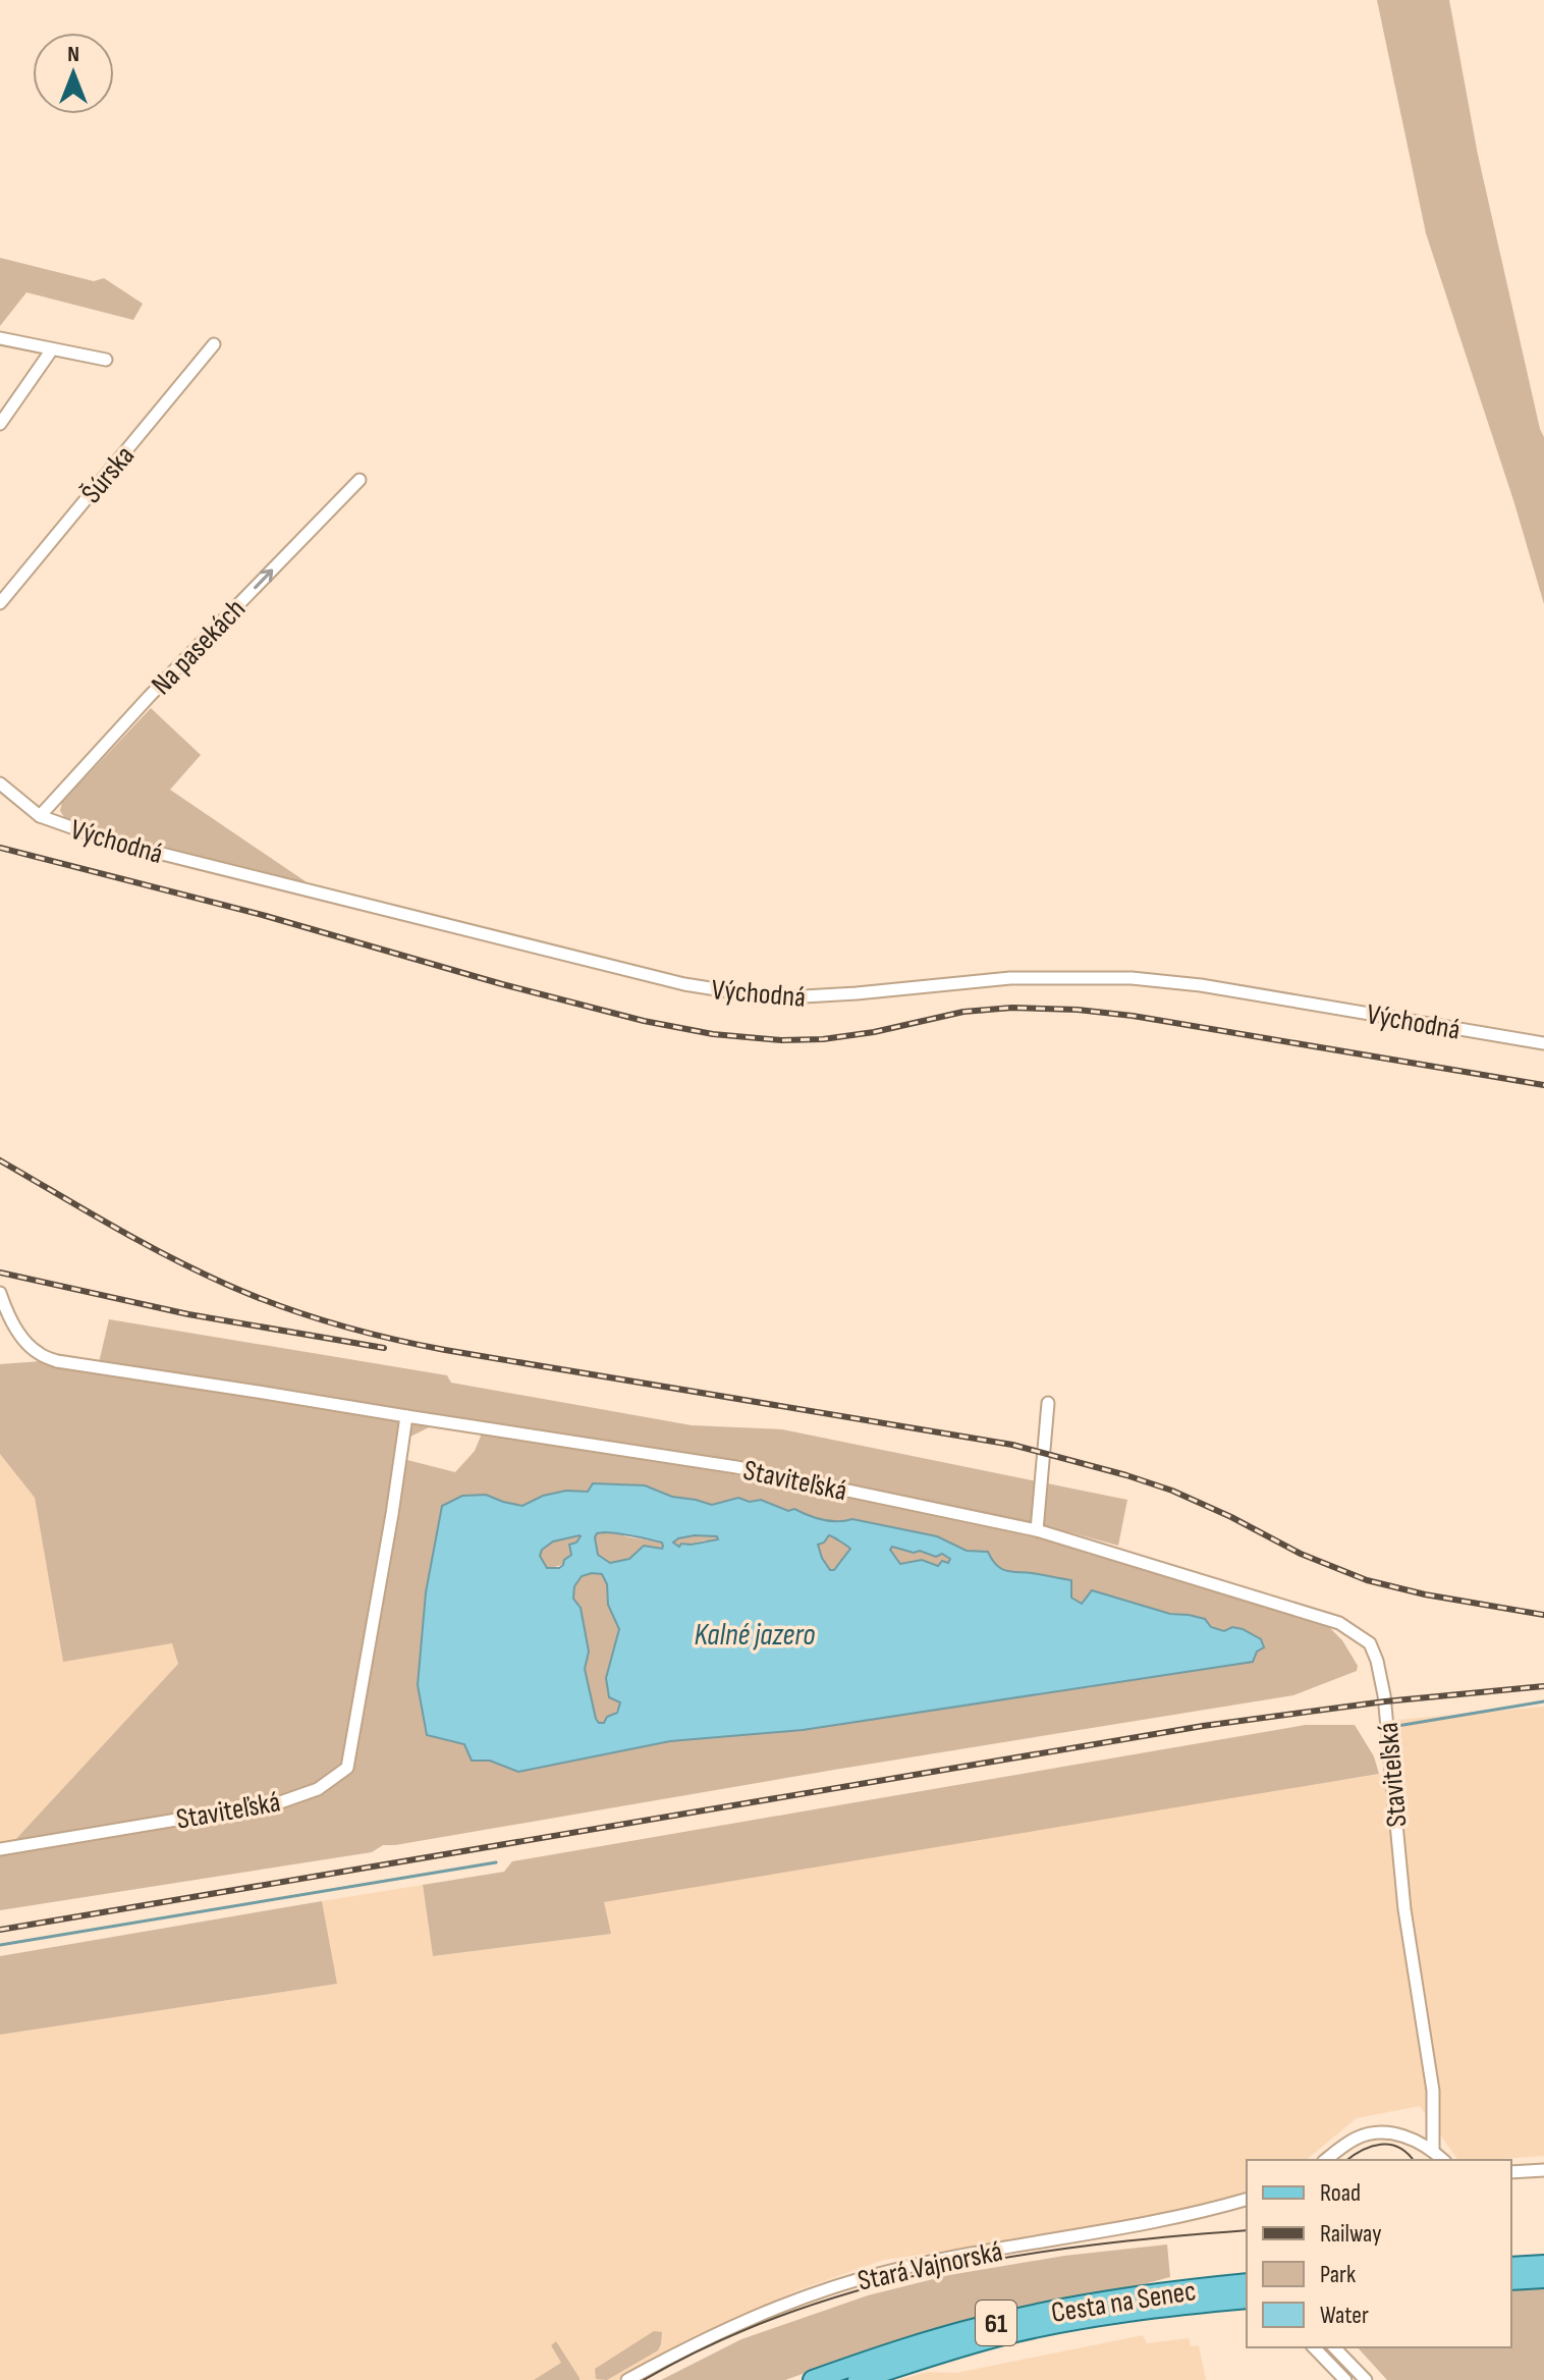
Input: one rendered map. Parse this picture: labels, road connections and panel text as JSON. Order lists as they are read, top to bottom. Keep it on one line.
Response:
{"streets":{"main road":["Cesta na Senec","61"],"street":["Šúrska","Na pasekách","Východná","Staviteľská","Stará Vajnorská"]},"crossings":[["Na pasekách","Východná"]],"one_way":["Na pasekách"],"water":["Kalné jazero"],"legend":["Road","Railway","Park","Water"],"north":"top"}
